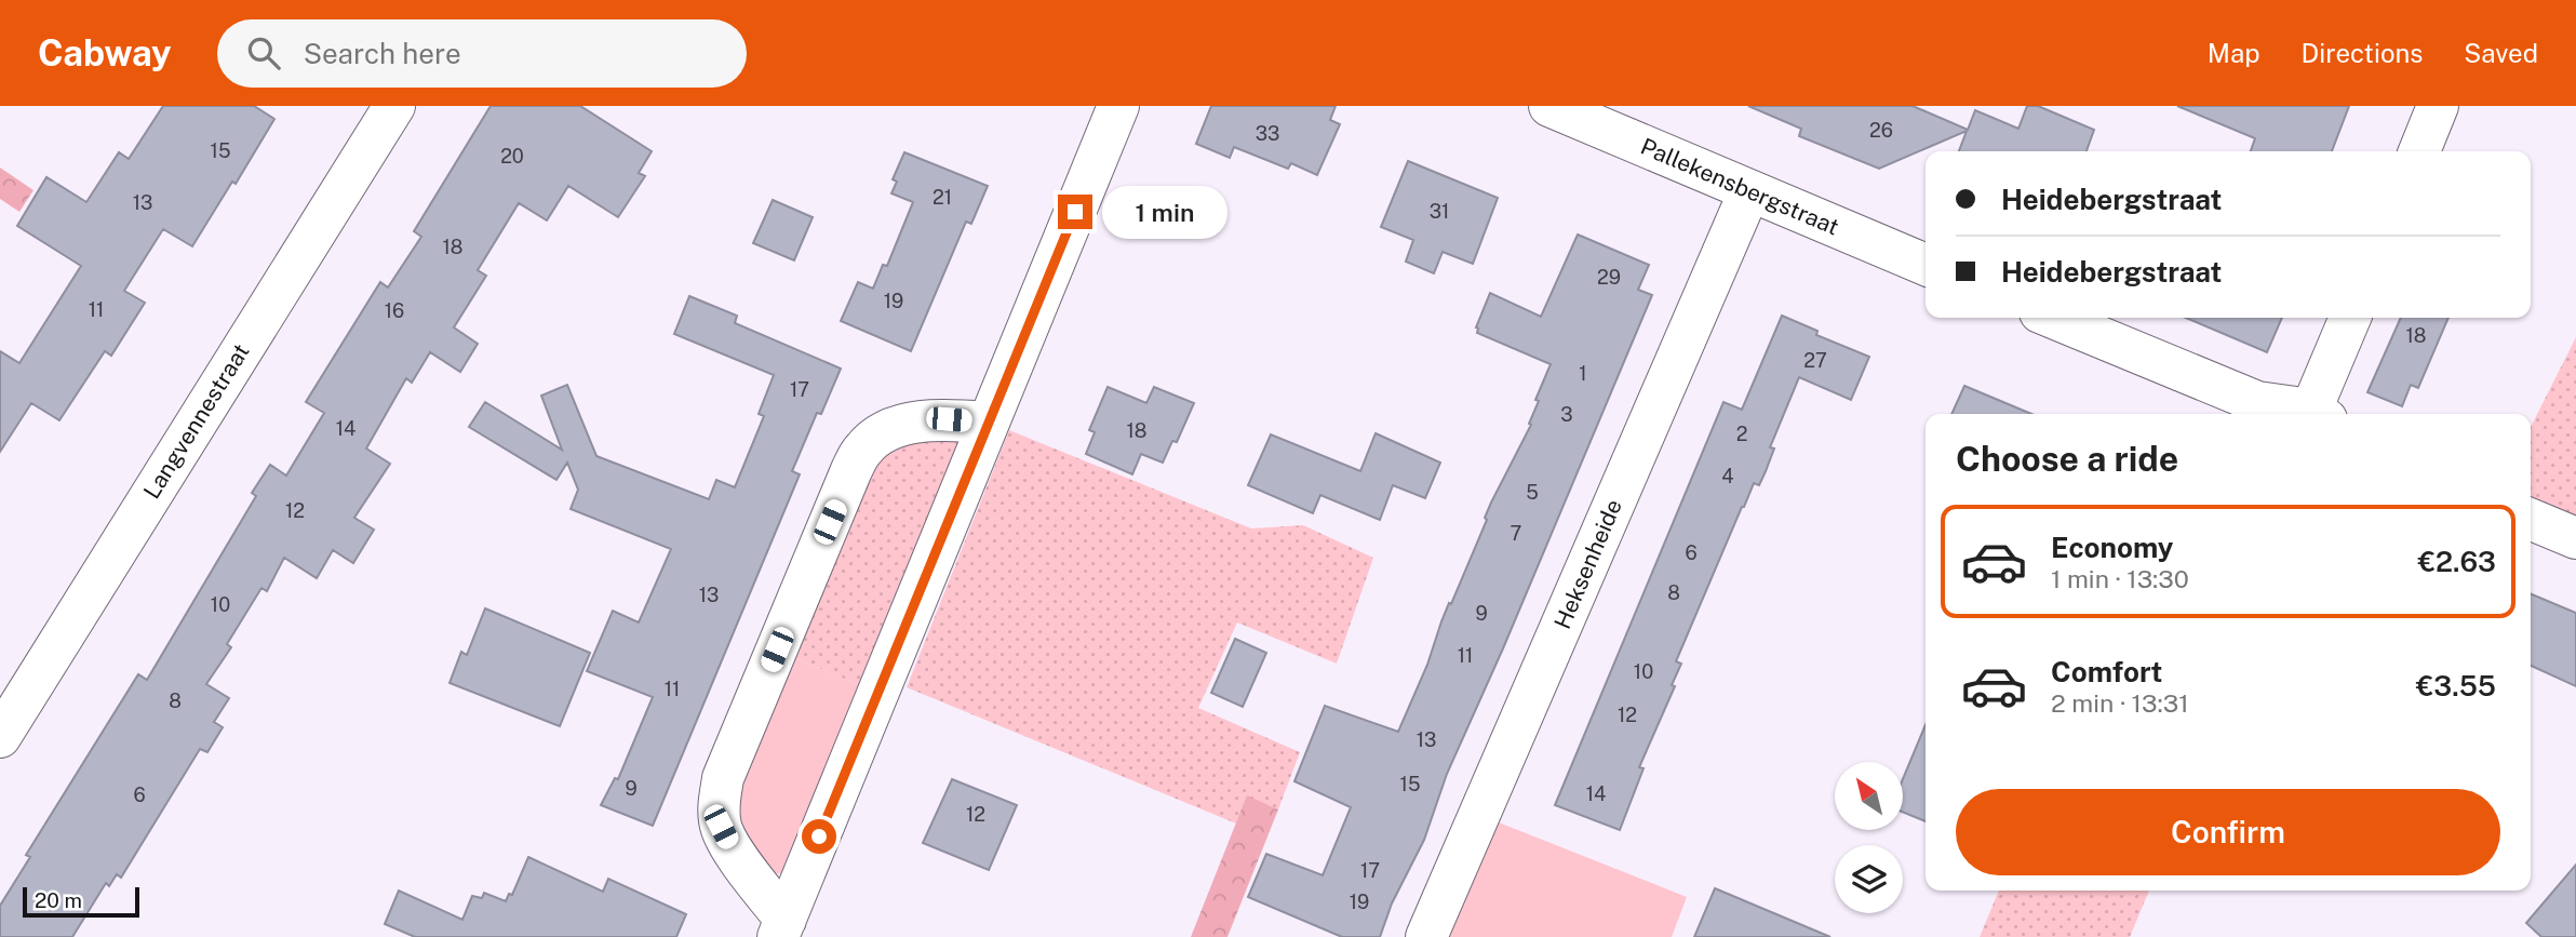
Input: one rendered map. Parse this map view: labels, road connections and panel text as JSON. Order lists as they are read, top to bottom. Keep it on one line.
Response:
{"streets":{"street":["Pallekensbergstraat","Langvennestraat","Heksenheide"]},"crossings":[["Pallekensbergstraat","Heksenheide"]],"house_numbers":["26","33","15","20","21","13","31","18","29","19","11","16","18","27","1","17","3","14","18","2","4","5","12","7","6","8","13","10","9","11","10","11","8","12","13","15","9","14","6","12","17","19"],"scale_bar":"20 m","north":"top left","page":{"header":"Cabway","search":"Search here","nav":["Map","Directions","Saved"],"banner":["Heidebergstraat","Heidebergstraat"],"bubble":"1 min","heading":"Choose a ride","list":[{"name":"Economy","note":"1 min · 13:30","value":"€2.63"},{"name":"Comfort","note":"2 min · 13:31","value":"€3.55"}],"buttons":"Confirm","scale":"20 m"}}
